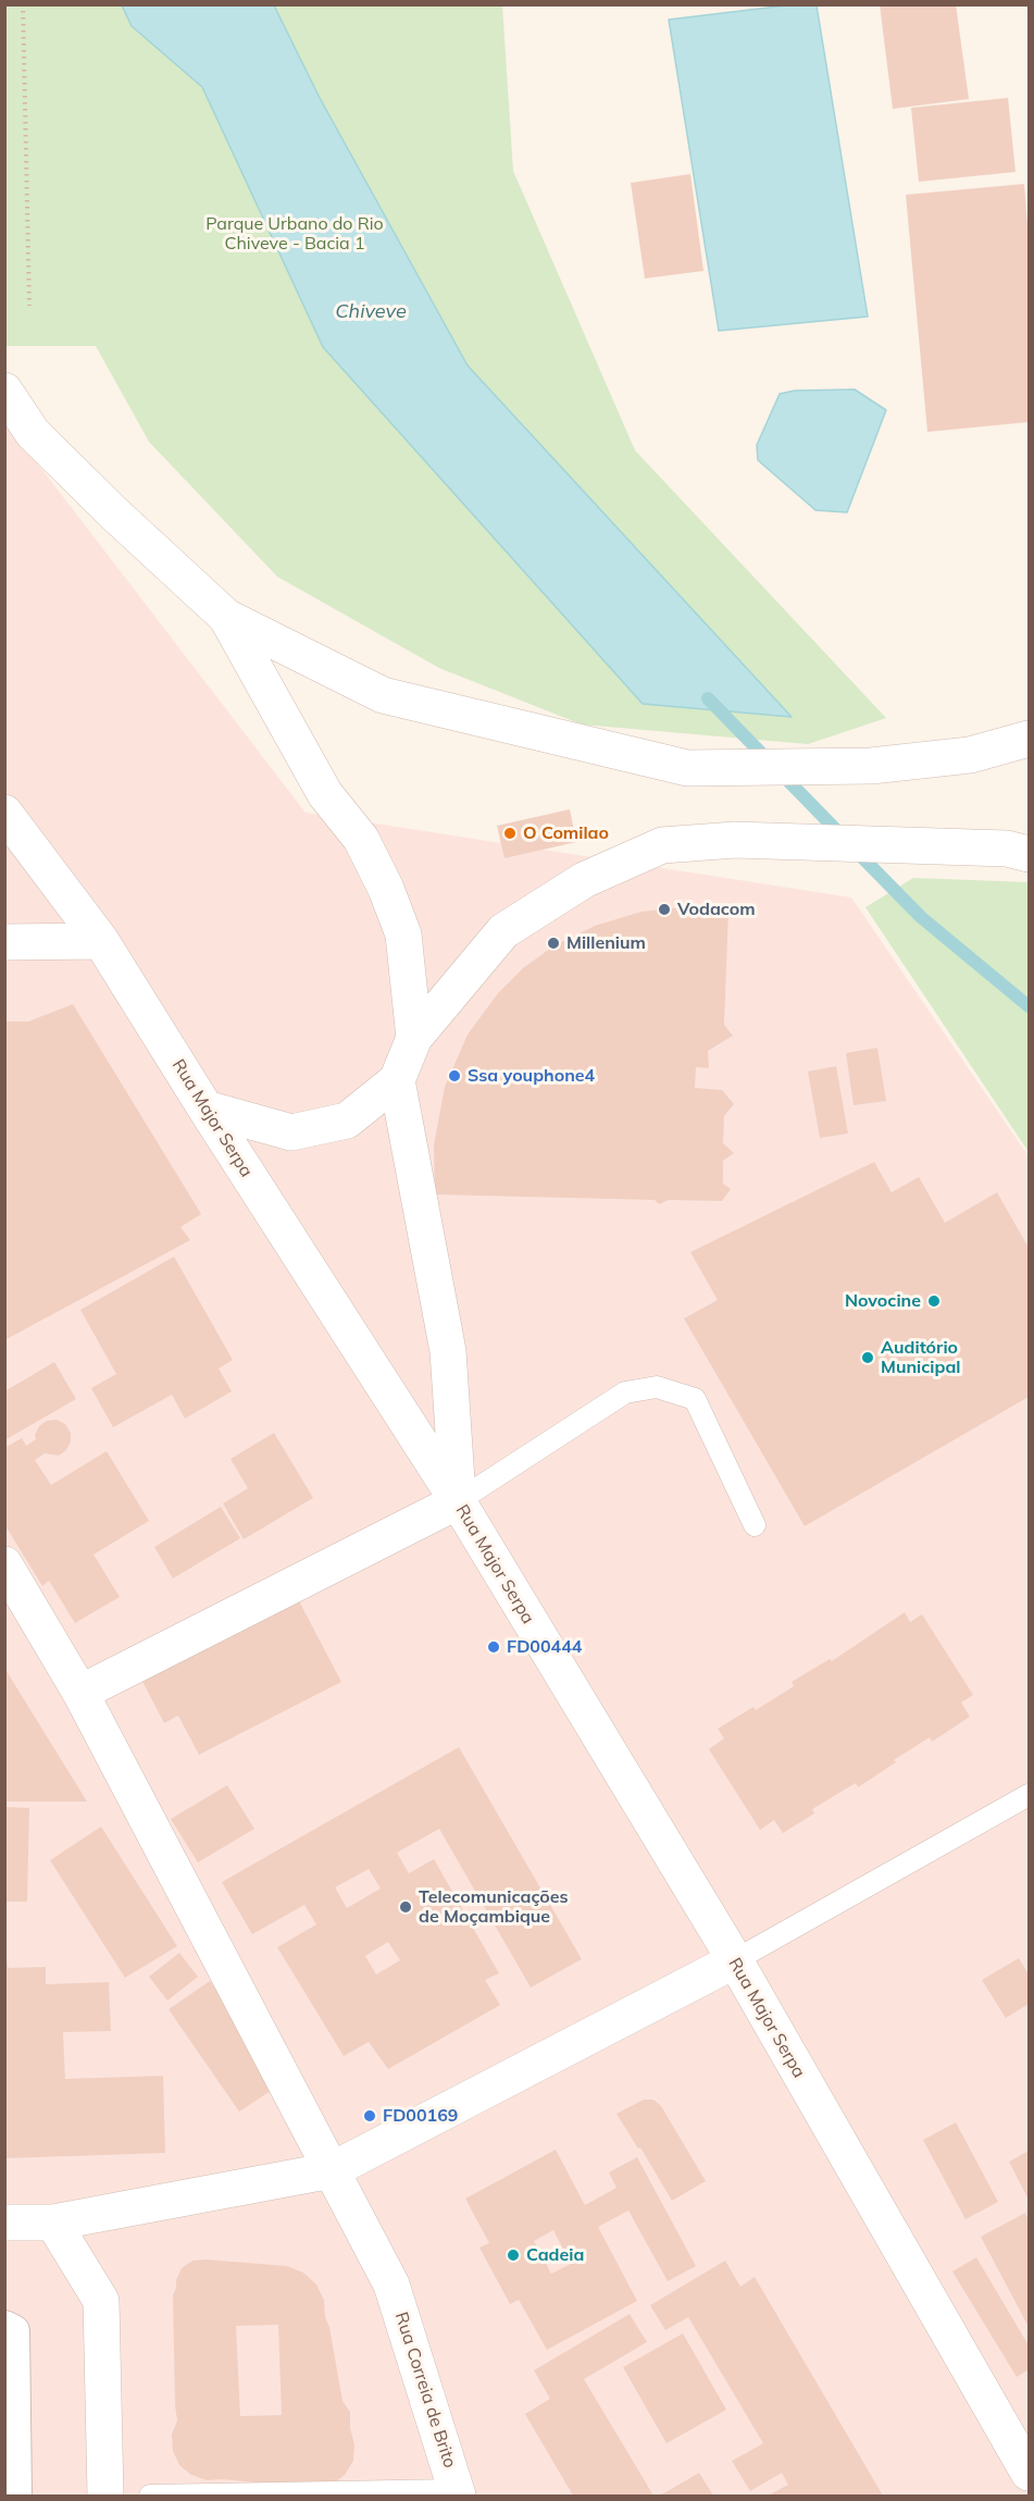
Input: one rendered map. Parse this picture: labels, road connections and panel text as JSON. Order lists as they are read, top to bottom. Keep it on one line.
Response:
{"streets":{"street":["Rua Major Serpa","Rua Correia de Brito"]},"water":["Chiveve"],"parks":["Parque Urbano do Rio Chiveve - Bacia 1"],"places":["O Comilao","Vodacom","Millenium","Ssa youphone4","Novocine","Auditório Municipal","FD00444","Telecomunicações de Moçambique","FD00169","Cadeia"]}
